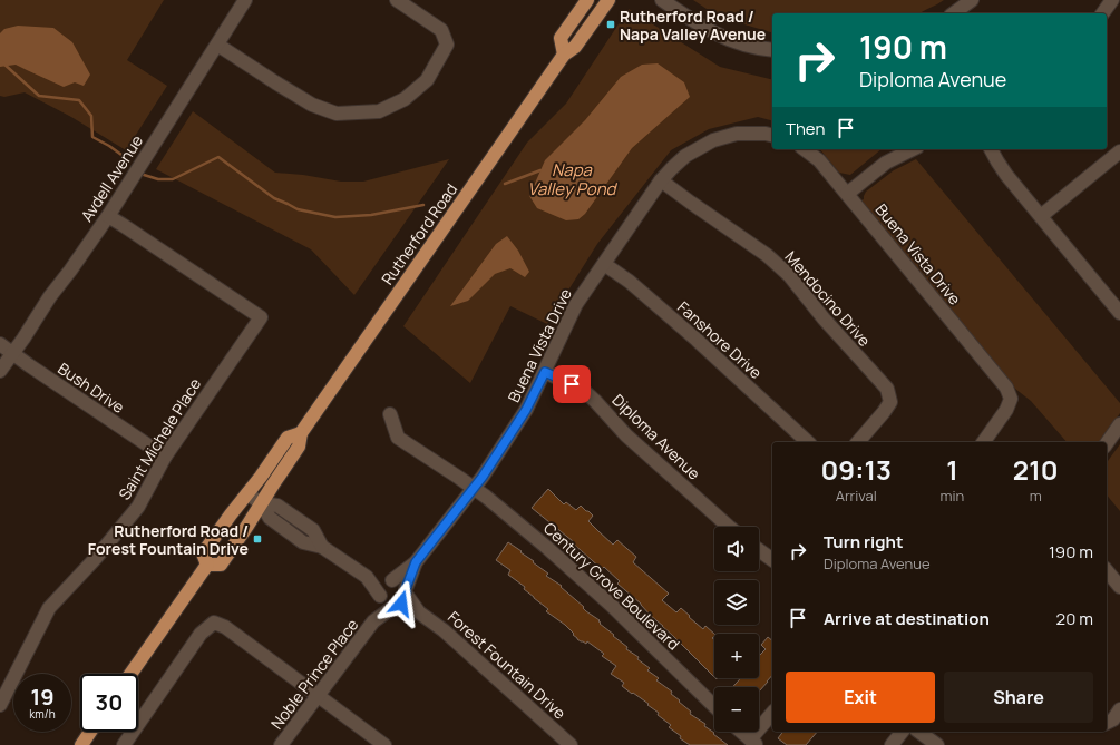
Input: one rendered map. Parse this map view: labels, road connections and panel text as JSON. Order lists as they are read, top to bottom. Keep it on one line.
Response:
{"streets":{"main road":["Rutherford Road"],"street":["Avdell Avenue","Buena Vista Drive","Mendocino Drive","Fanshore Drive","Bush Drive","Diploma Avenue","Saint Michele Place","Century Grove Boulevard","Forest Fountain Drive","Noble Prince Place"]},"crossings":[["Avdell Avenue","Bush Drive"],["Avdell Avenue","Saint Michele Place"],["Buena Vista Drive","Mendocino Drive"],["Buena Vista Drive","Fanshore Drive"],["Buena Vista Drive","Diploma Avenue"],["Buena Vista Drive","Century Grove Boulevard"],["Buena Vista Drive","Forest Fountain Drive"],["Buena Vista Drive","Noble Prince Place"],["Bush Drive","Saint Michele Place"],["Forest Fountain Drive","Noble Prince Place"]],"water":["Napa Valley Pond"],"places":{"transit":["Rutherford Road / Napa Valley Avenue","Rutherford Road / Forest Fountain Drive"]},"page":{"turn":["190 m","Diploma Avenue"],"then":"Then","eta":["09:13","Arrival","1","min","210","m"],"list":[{"name":"Turn right","note":"Diploma Avenue","value":"190 m"},{"name":"Arrive at destination","value":"20 m"}],"map_buttons":["+","−"],"buttons":["Exit","Share"],"speed":"19 km/h","limit":"30"}}
